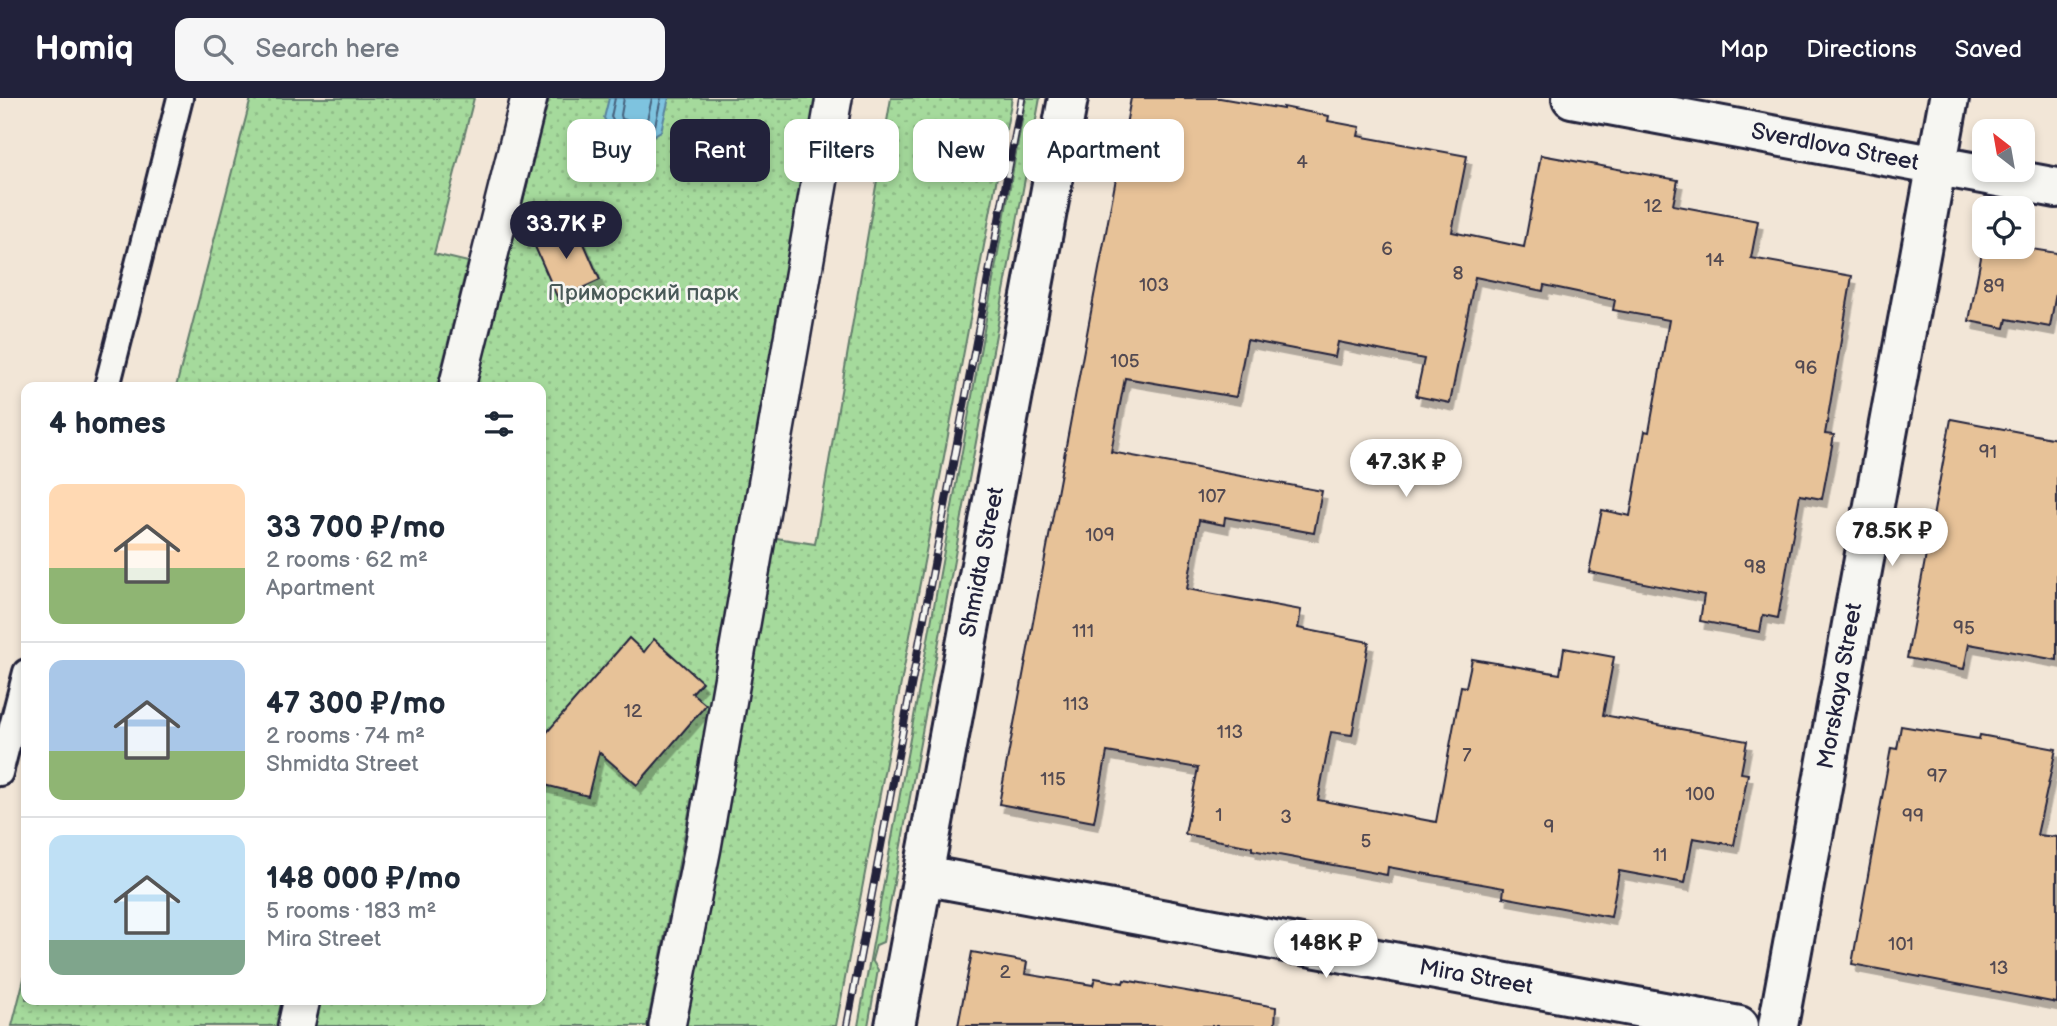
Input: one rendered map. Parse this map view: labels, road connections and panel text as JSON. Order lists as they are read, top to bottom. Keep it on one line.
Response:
{"streets":{"street":["Sverdlova Street","Shmidta Street","Morskaya Street","Mira Street"]},"crossings":[["Sverdlova Street","Morskaya Street"],["Shmidta Street","Mira Street"]],"parks":["Приморский парк"],"house_numbers":["4","12","6","14","8","103","89","105","96","91","107","109","98","95","111","113","12","113","7","97","115","100","1","99","3","9","5","11","101","13","2"],"north":"top left","page":{"header":"Homiq","search":"Search here","nav":["Map","Directions","Saved"],"chip":["Buy","Rent","Filters","New","Apartment"],"price":["33.7K ₽","47.3K ₽","78.5K ₽","148K ₽"],"heading":"4 homes","list":[{"name":"33 700 ₽/mo","note":"2 rooms · 62 m² · Apartment"},{"name":"47 300 ₽/mo","note":"2 rooms · 74 m² · Shmidta Street"},{"name":"148 000 ₽/mo","note":"5 rooms · 183 m² · Mira Street"}]}}
